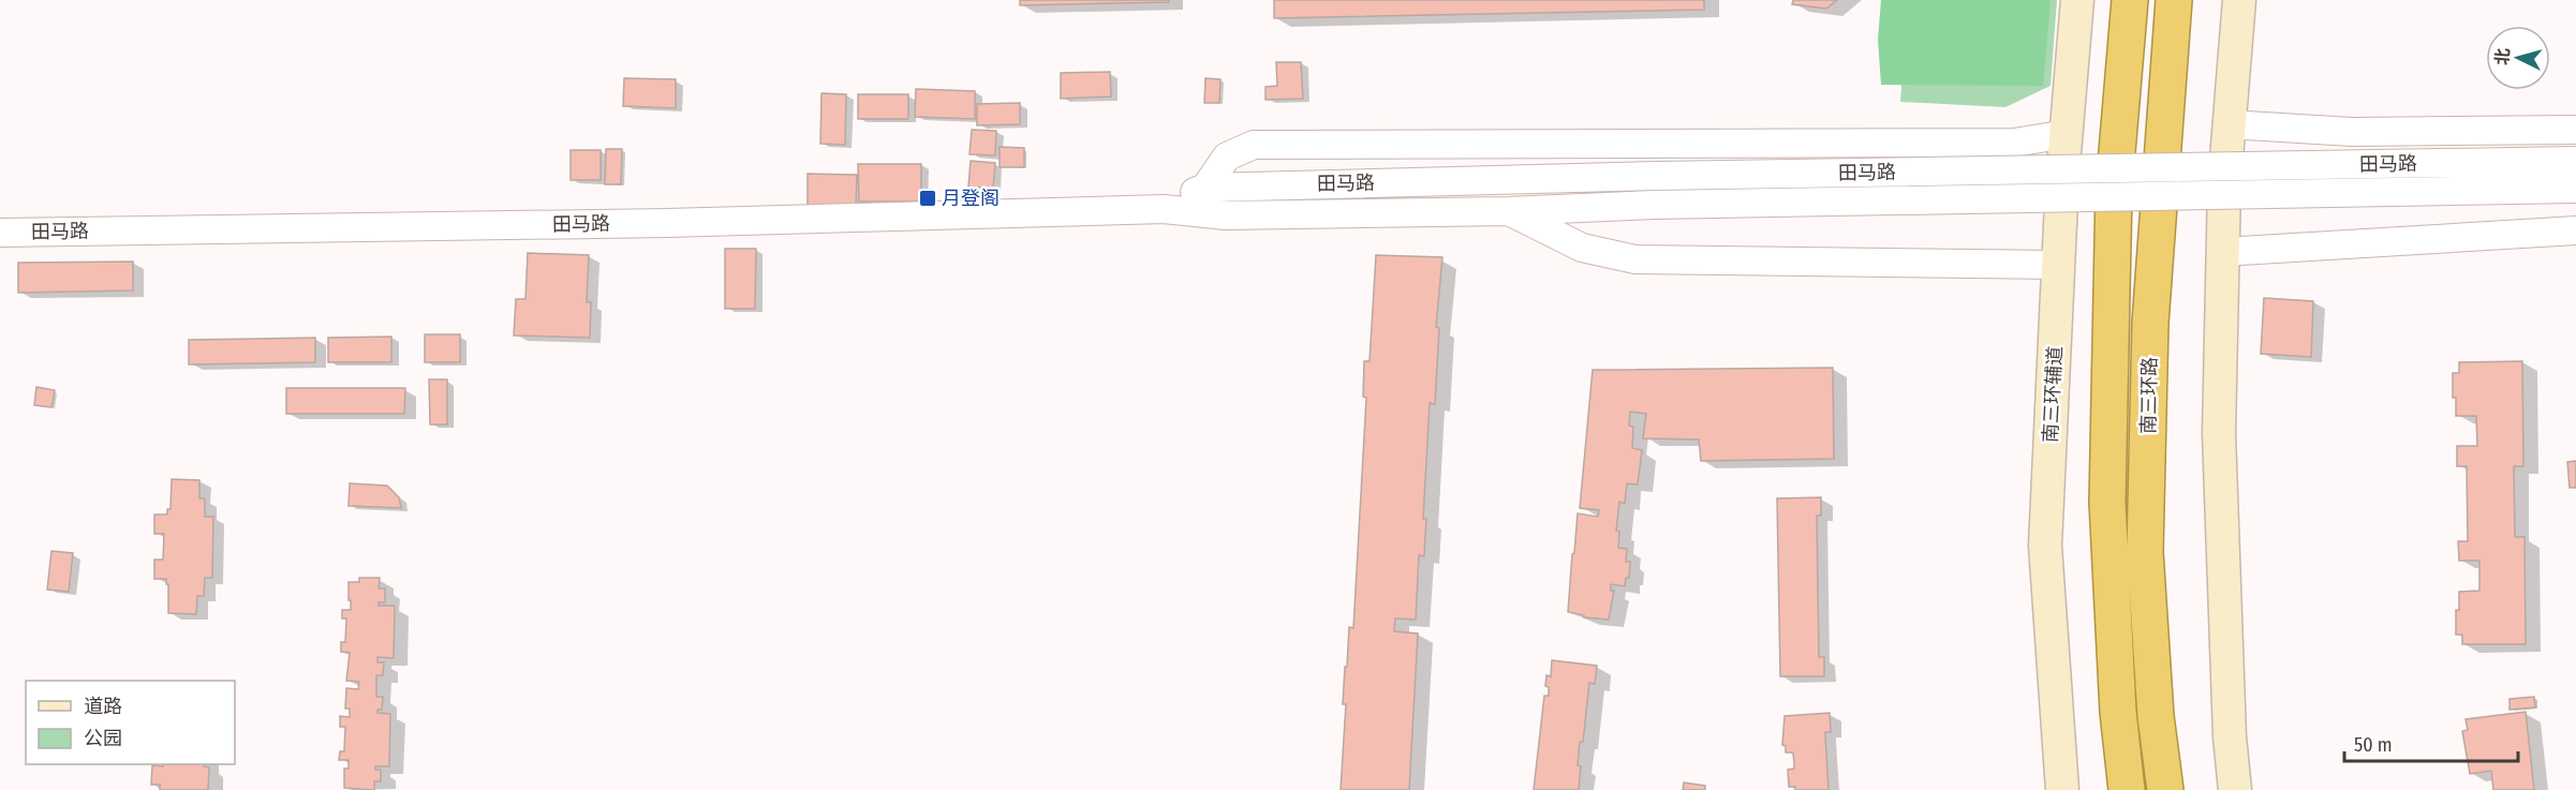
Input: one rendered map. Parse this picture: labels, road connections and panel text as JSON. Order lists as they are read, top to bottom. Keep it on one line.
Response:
{"streets":{"highway":["南三环路"],"main road":["南三环辅道"],"street":["田马路"]},"places":{"transit":["月登阁"]},"legend":["道路","公园"],"scale_bar":"50 m","north":"left"}
